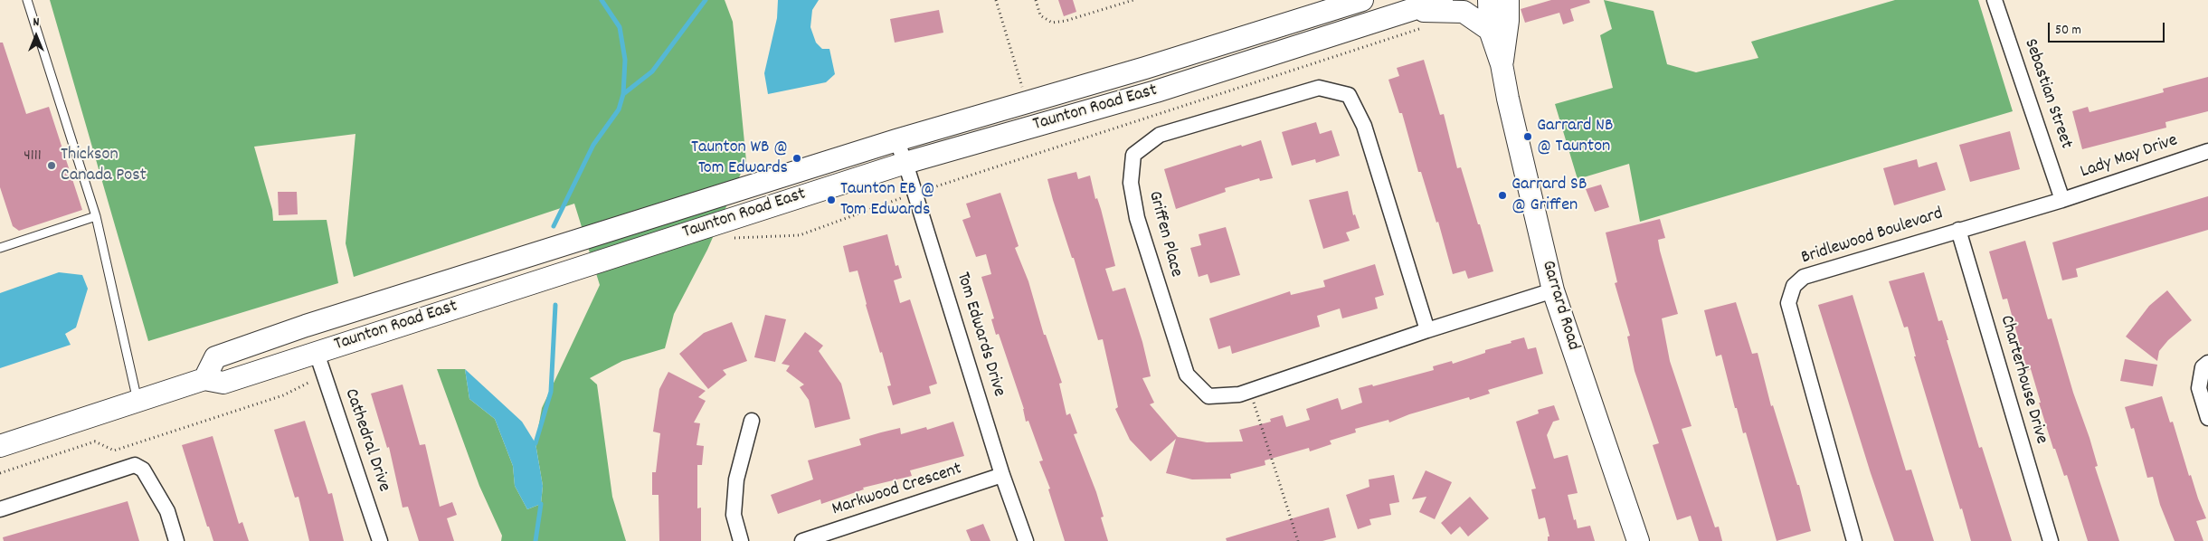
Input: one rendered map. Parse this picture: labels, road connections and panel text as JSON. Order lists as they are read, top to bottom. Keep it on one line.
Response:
{"streets":{"main road":["Taunton Road East","Garrard Road"],"street":["Sebastian Street","Lady May Drive","Griffen Place","Bridlewood Boulevard","Tom Edwards Drive","Charterhouse Drive","Cathedral Drive","Markwood Crescent"]},"crossings":[["Sebastian Street","Lady May Drive"],["Sebastian Street","Bridlewood Boulevard"],["Taunton Road East","Tom Edwards Drive"],["Taunton Road East","Cathedral Drive"],["Lady May Drive","Bridlewood Boulevard"],["Griffen Place","Garrard Road"],["Bridlewood Boulevard","Charterhouse Drive"],["Tom Edwards Drive","Markwood Crescent"]],"places":["Garrard NB @ Taunton","Taunton WB @ Tom Edwards","Thickson Canada Post","Garrard SB @ Griffen","Taunton EB @ Tom Edwards"],"house_numbers":["4111"],"scale_bar":"50 m","north":"top"}
